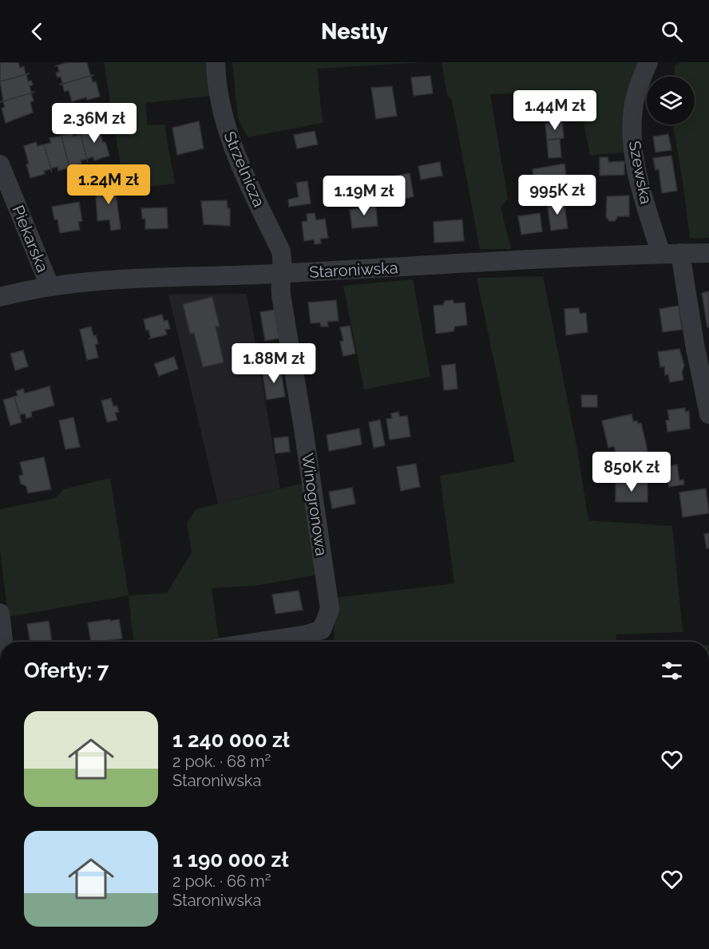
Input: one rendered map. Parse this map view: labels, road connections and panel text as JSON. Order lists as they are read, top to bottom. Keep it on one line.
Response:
{"streets":{"street":["Strzelnicza","Szewska","Piekarska","Staroniwska","Winogronowa"]},"crossings":[["Strzelnicza","Staroniwska"],["Strzelnicza","Winogronowa"],["Szewska","Staroniwska"],["Piekarska","Staroniwska"],["Staroniwska","Winogronowa"]],"page":{"header":"Nestly","price":["1.44M zł","2.36M zł","1.24M zł","995K zł","1.19M zł","1.88M zł","850K zł"],"heading":"Oferty: 7","list":[{"name":"1 240 000 zł","note":"2 pok. · 68 m² · Staroniwska"},{"name":"1 190 000 zł","note":"2 pok. · 66 m² · Staroniwska"}]}}
